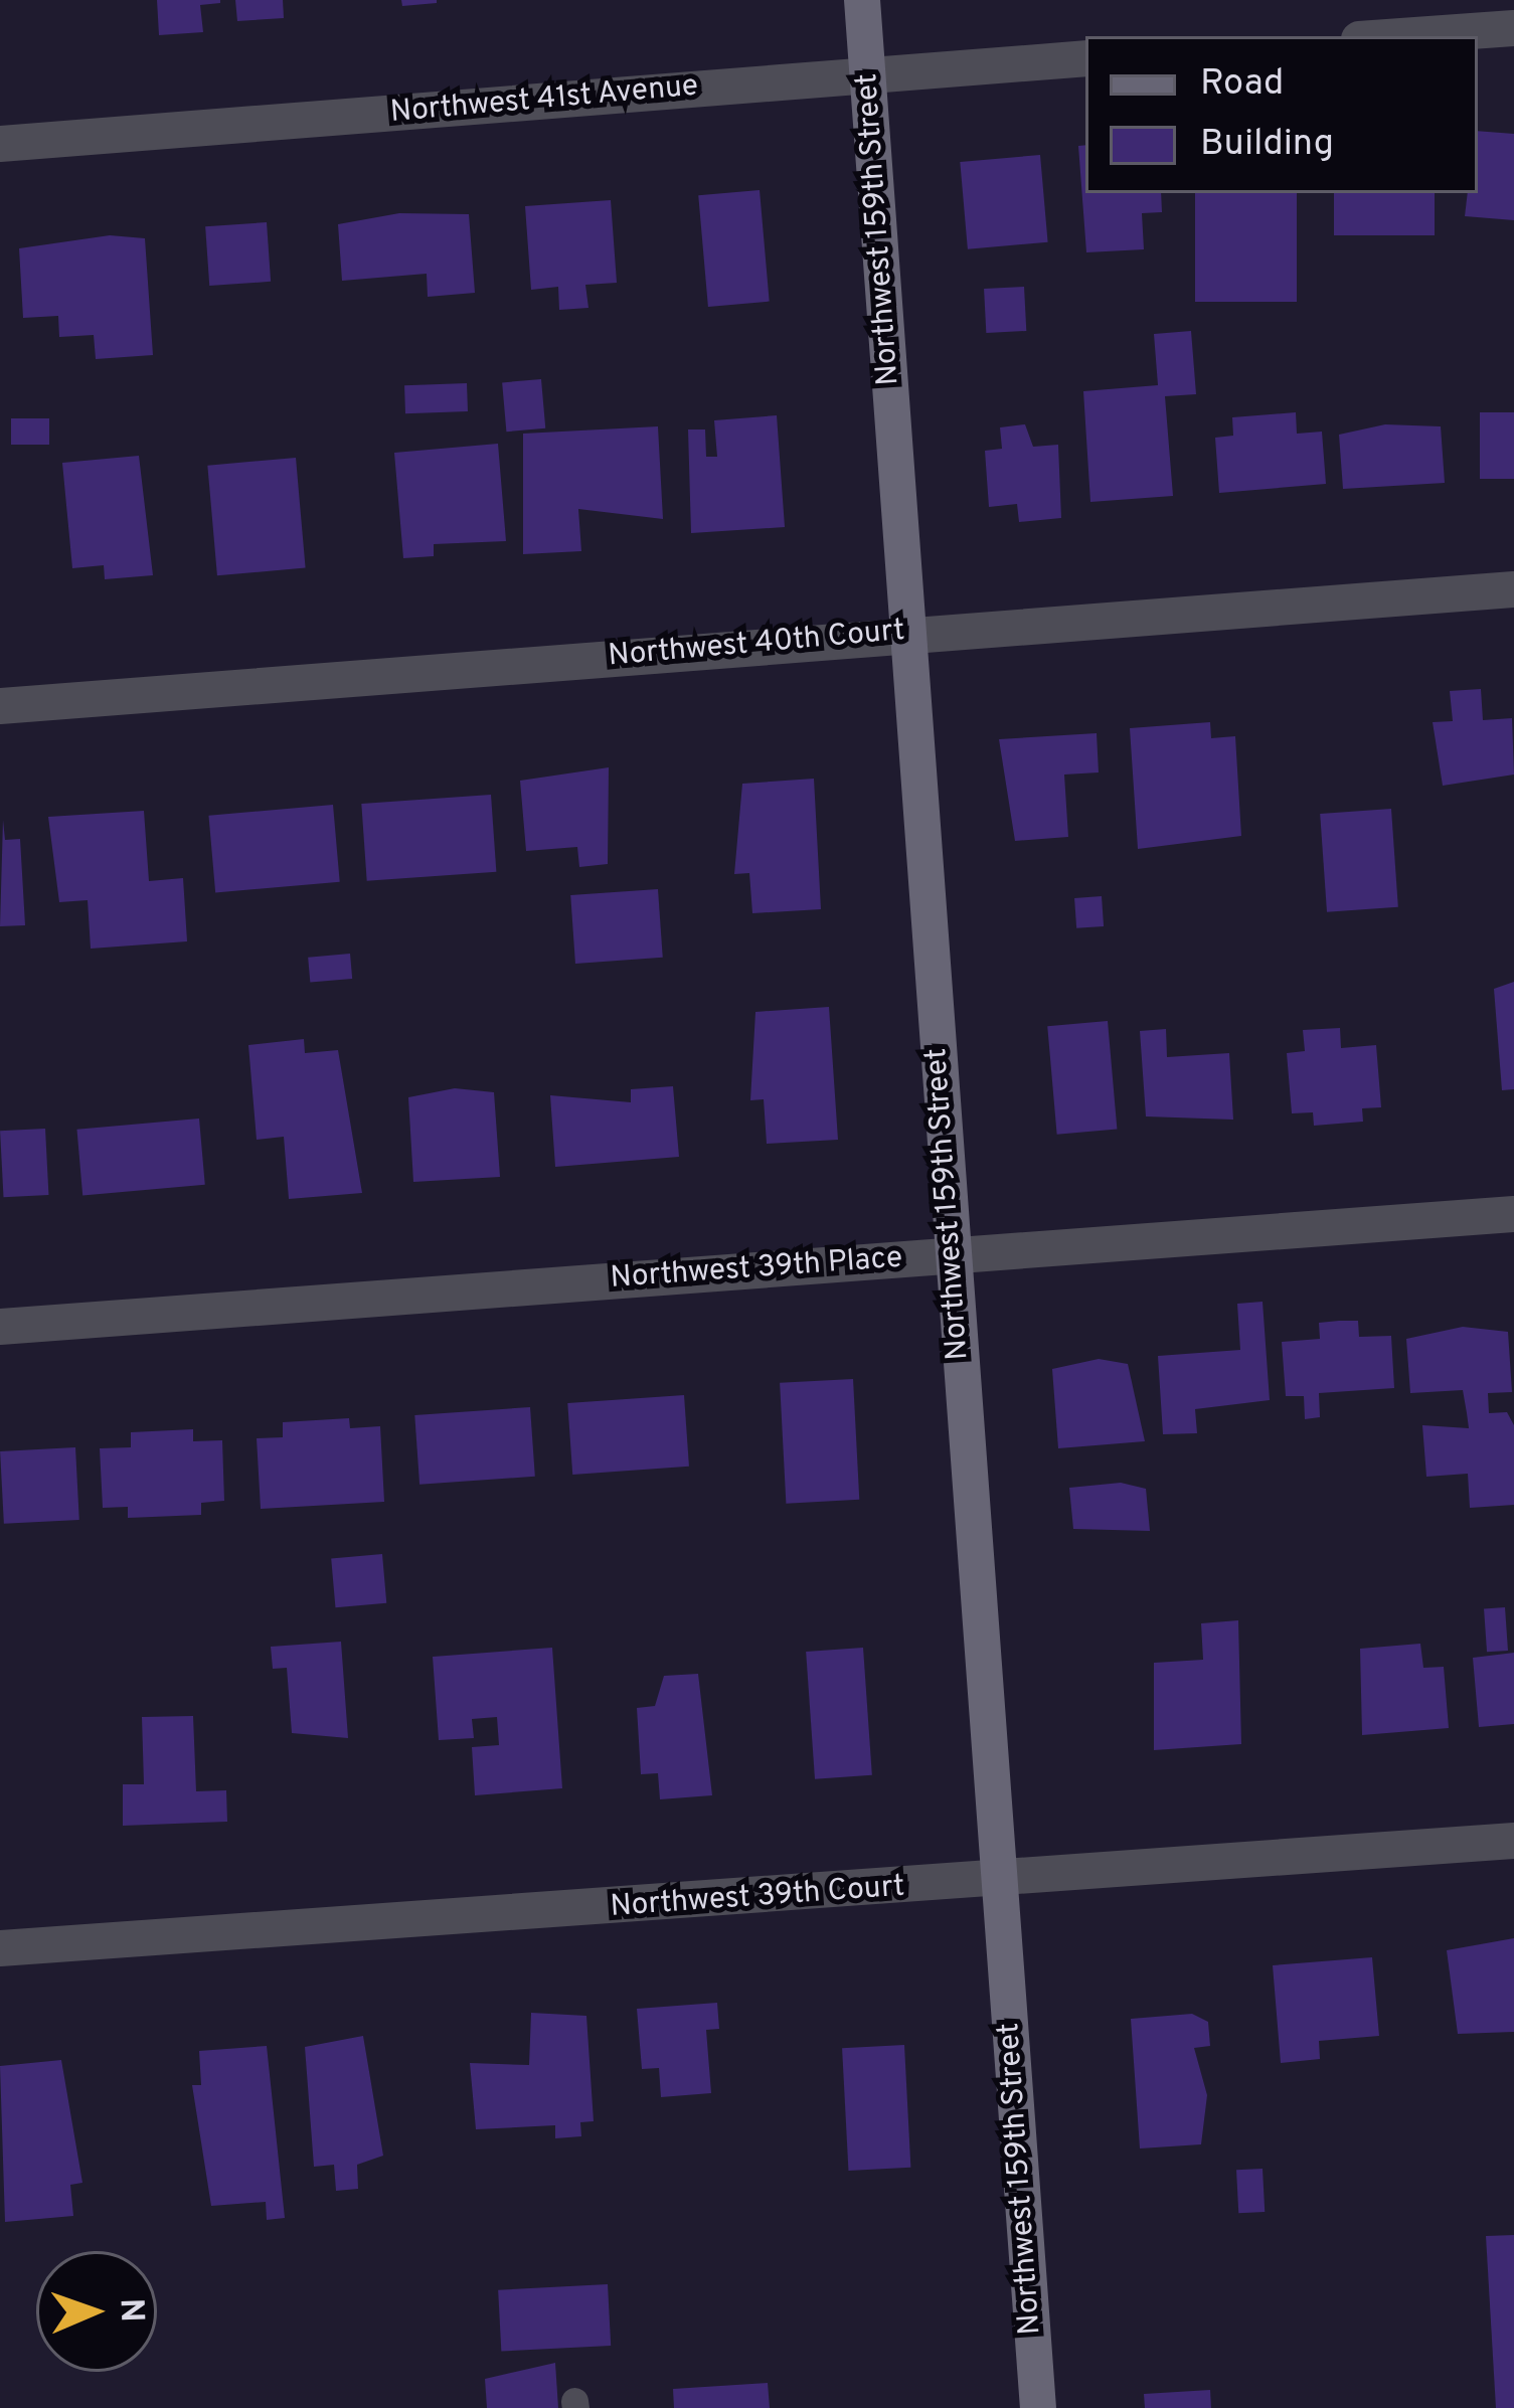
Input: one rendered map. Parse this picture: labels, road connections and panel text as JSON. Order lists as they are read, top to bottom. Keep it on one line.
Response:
{"streets":{"street":["Northwest 41st Avenue","Northwest 159th Street","Northwest 40th Court","Northwest 39th Place","Northwest 39th Court"]},"crossings":[["Northwest 41st Avenue","Northwest 159th Street"],["Northwest 159th Street","Northwest 40th Court"],["Northwest 159th Street","Northwest 39th Place"],["Northwest 159th Street","Northwest 39th Court"]],"legend":["Road","Building"],"north":"right"}
